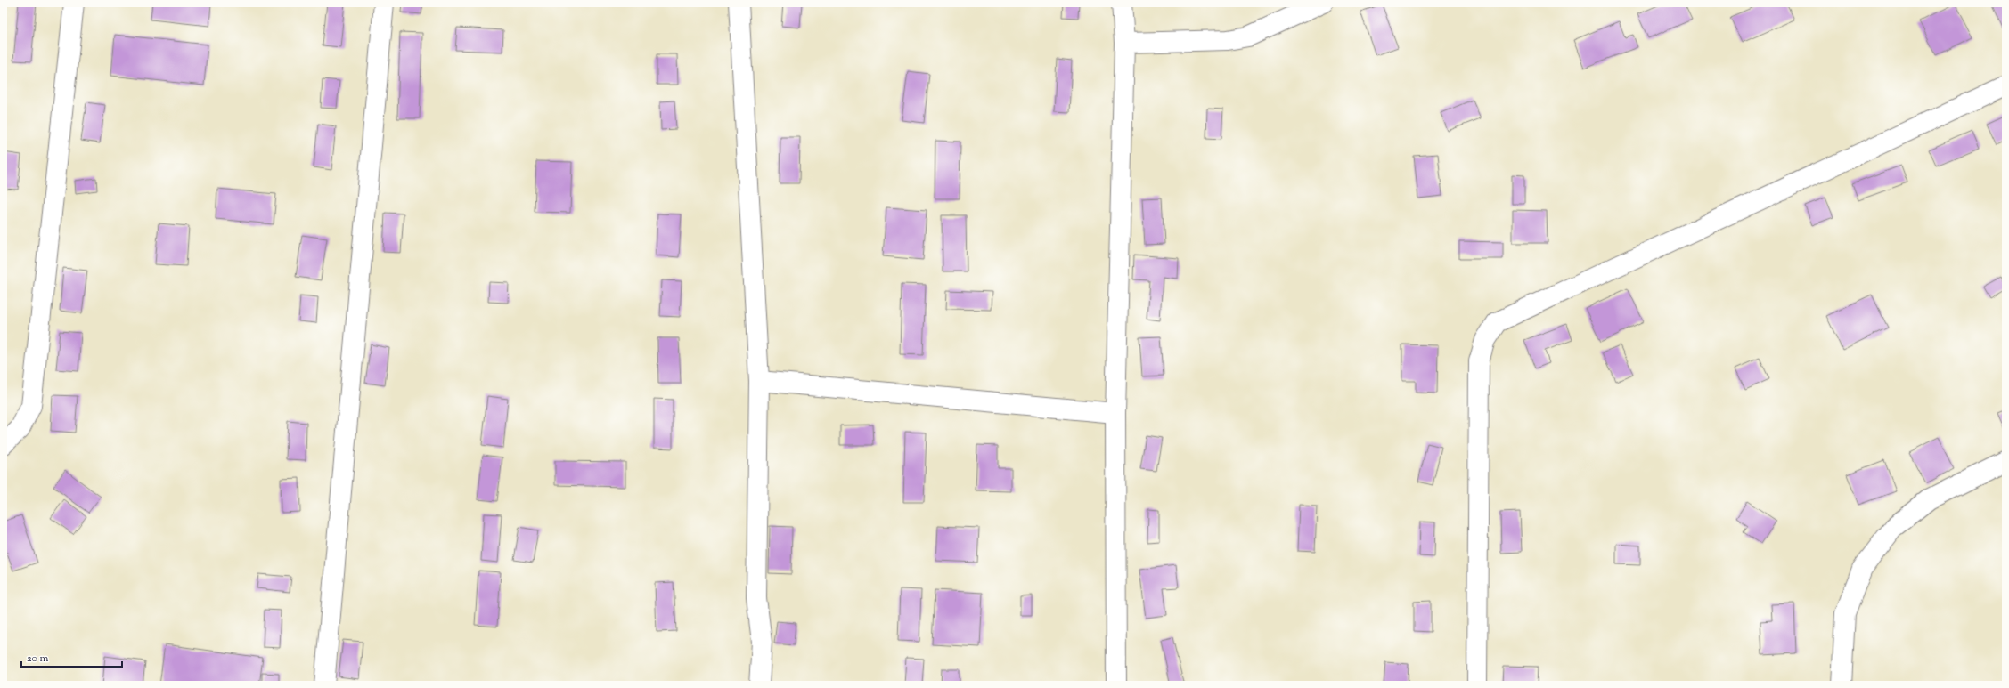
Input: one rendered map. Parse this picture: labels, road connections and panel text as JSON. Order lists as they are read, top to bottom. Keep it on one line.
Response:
{"scale_bar":"20 m"}
